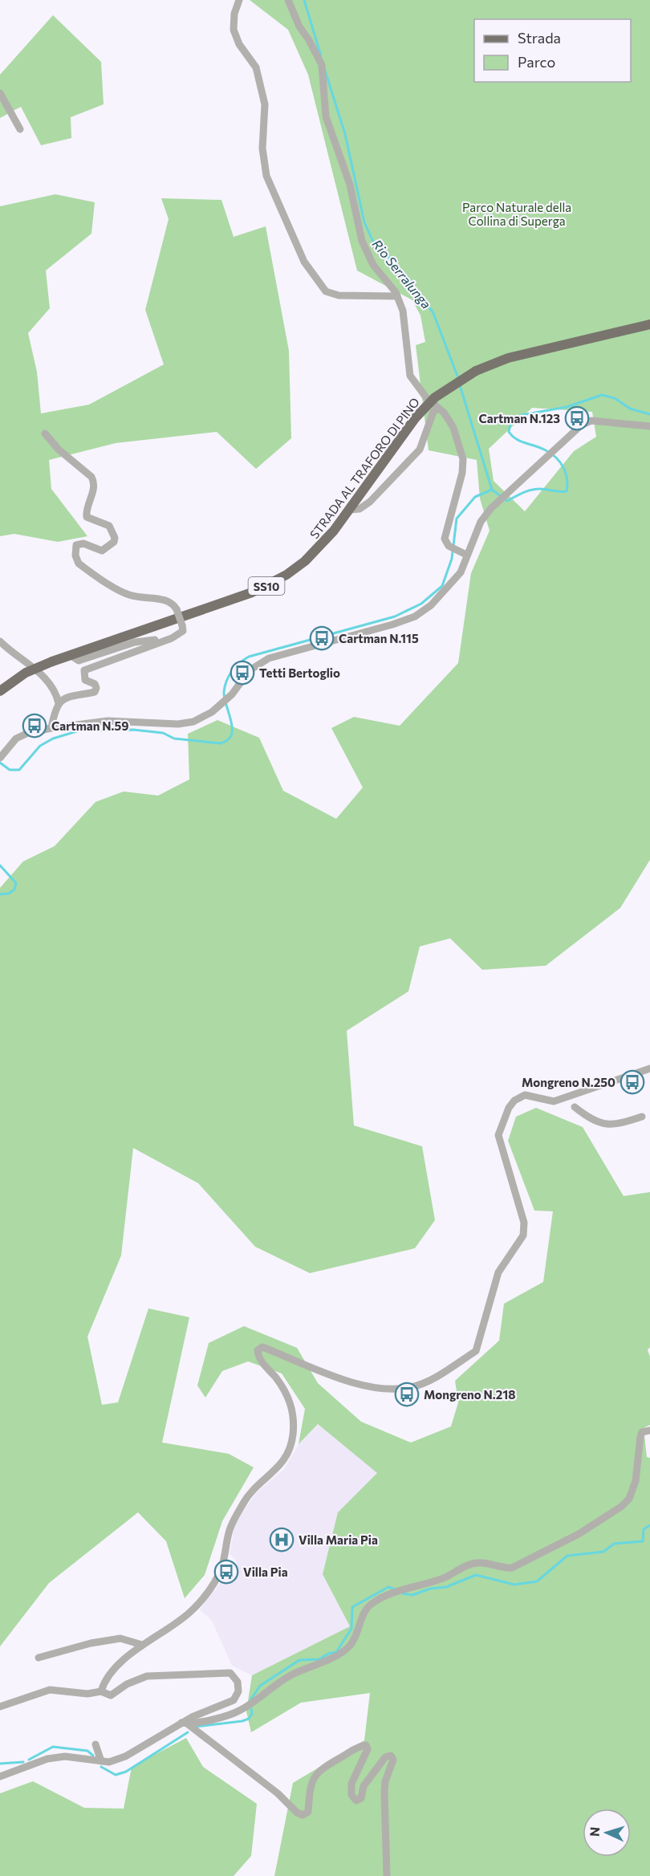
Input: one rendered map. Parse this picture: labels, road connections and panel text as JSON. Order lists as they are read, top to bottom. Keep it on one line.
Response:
{"streets":{"main road":["STRADA AL TRAFORO DI PINO","SS10"]},"water":["Rio Serralunga"],"parks":["Parco Naturale della Collina di Superga"],"places":{"bus stop":["Cartman N.123","Cartman N.115","Tetti Bertoglio","Cartman N.59","Mongreno N.250","Mongreno N.218","Villa Pia"],"hospital":["Villa Maria Pia"]},"legend":["Strada","Parco"],"north":"left"}
